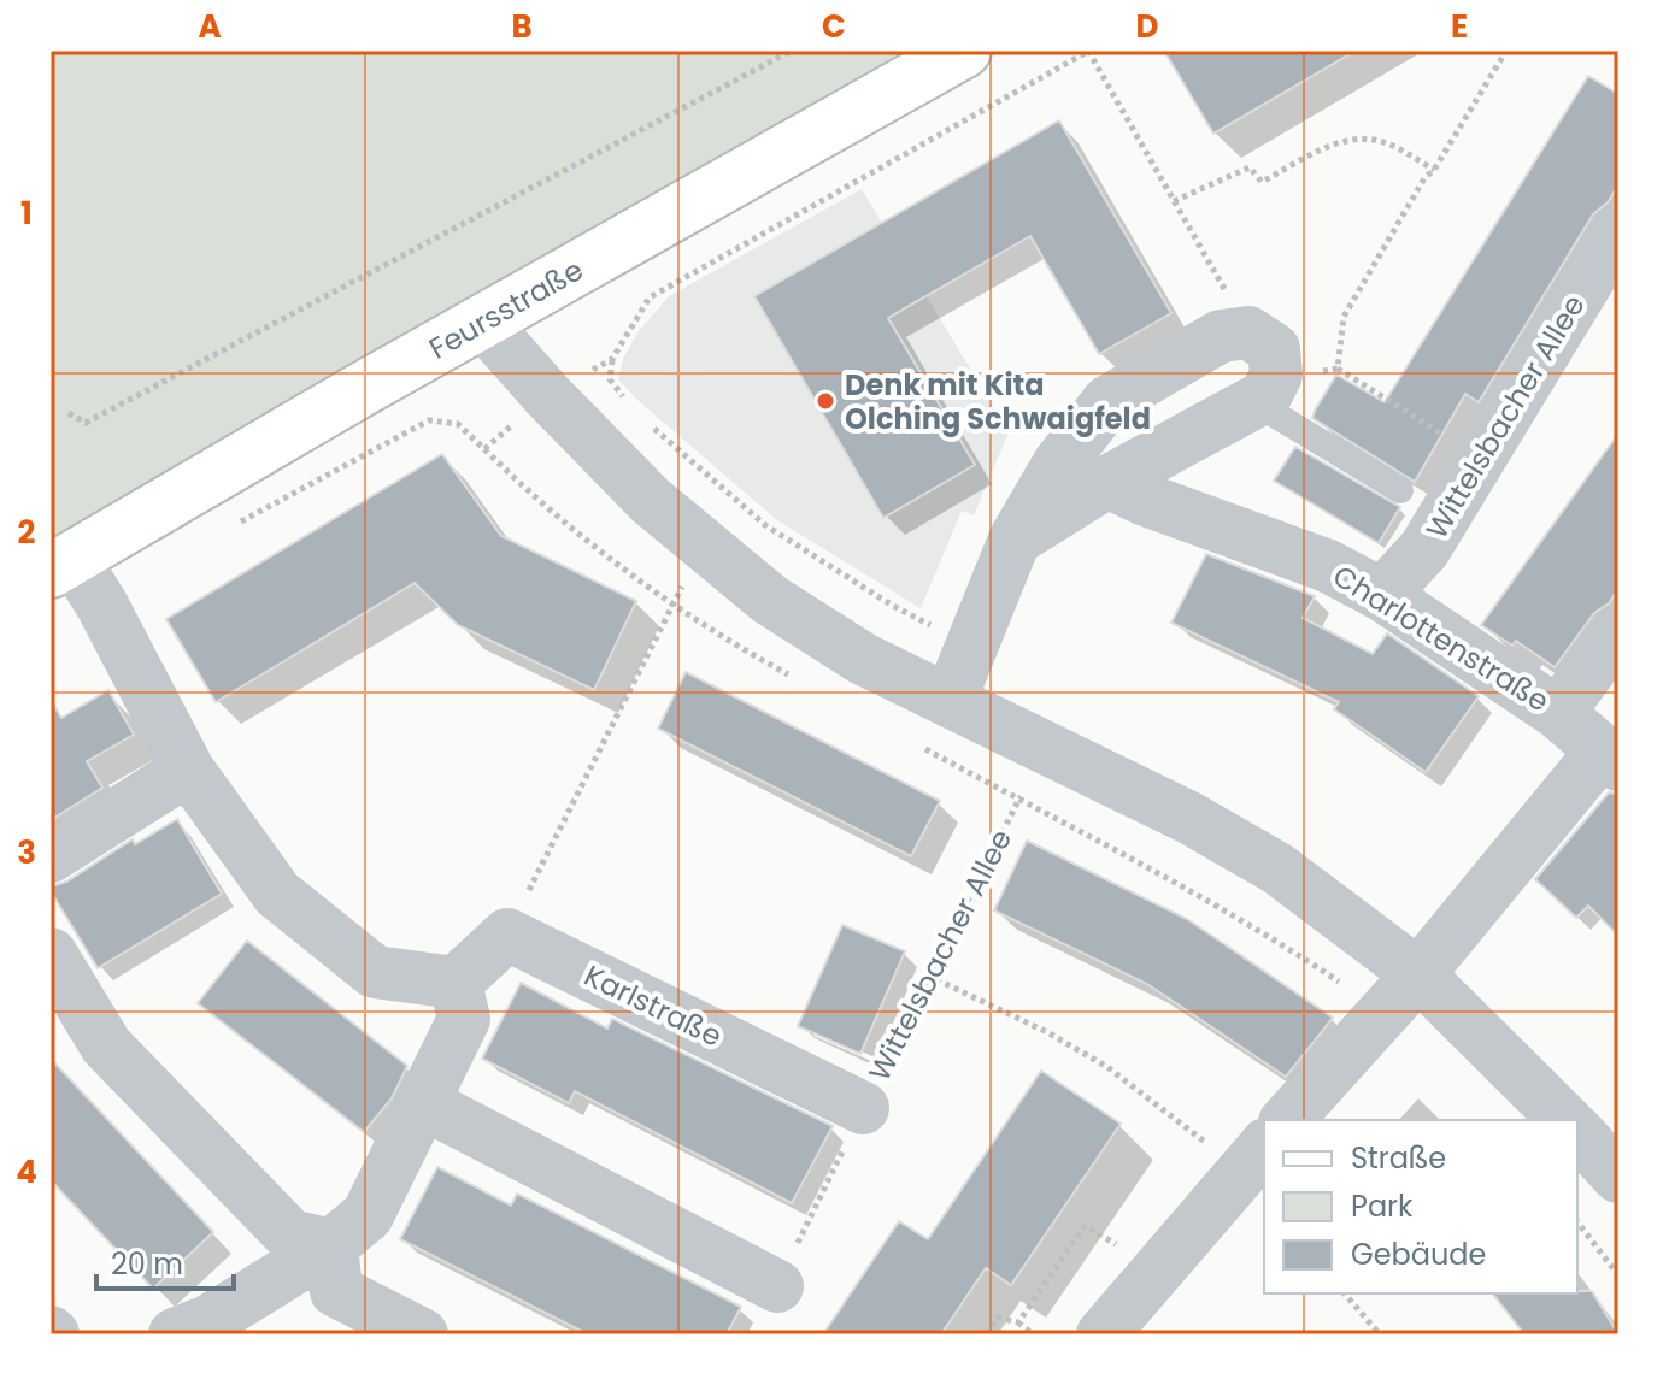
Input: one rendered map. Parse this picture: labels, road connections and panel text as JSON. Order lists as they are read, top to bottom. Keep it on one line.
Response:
{"streets":{"street":["Feursstraße","Wittelsbacher Allee","Charlottenstraße","Karlstraße"]},"crossings":[["Wittelsbacher Allee","Charlottenstraße"],["Wittelsbacher Allee","Karlstraße"]],"places":["Denk mit Kita Olching Schwaigfeld"],"legend":["Straße","Park","Gebäude"],"scale_bar":"20 m","grid":{"columns":["A","B","C","D","E"],"rows":["1","2","3","4"]}}
